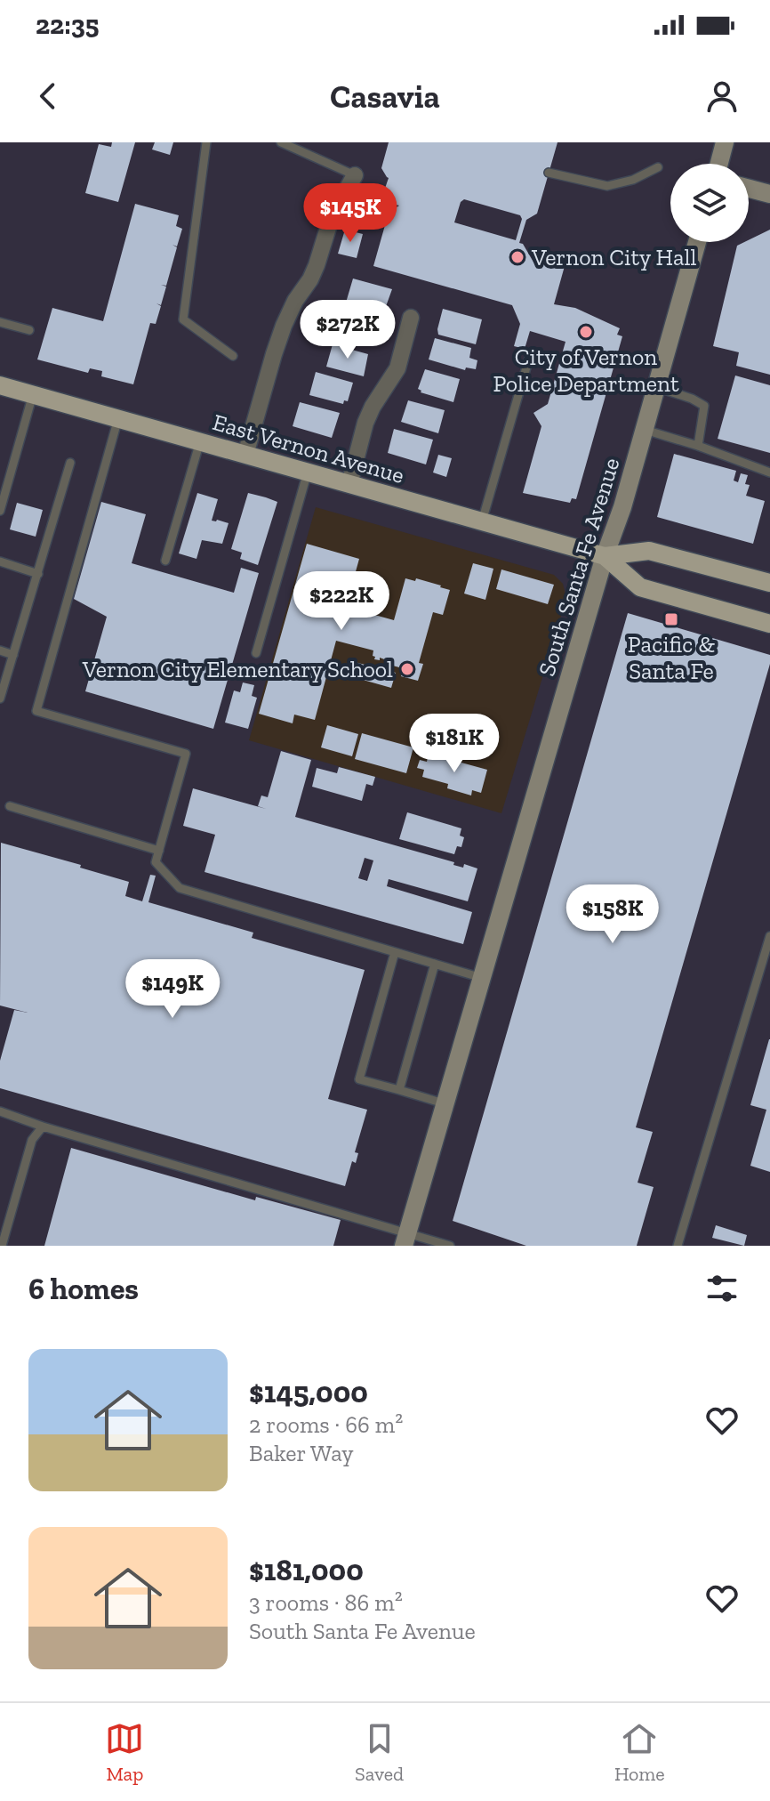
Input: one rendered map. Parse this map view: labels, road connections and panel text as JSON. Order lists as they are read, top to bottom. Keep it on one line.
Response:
{"streets":{"main road":["East Vernon Avenue","South Santa Fe Avenue"]},"crossings":[["East Vernon Avenue","South Santa Fe Avenue"]],"places":{"other":["Vernon City Hall","City of Vernon Police Department","Vernon City Elementary School"],"transit":["Pacific & Santa Fe"]},"page":{"status":"22:35","header":"Casavia","price":["$145K","$272K","$222K","$181K","$158K","$149K"],"heading":"6 homes","list":[{"name":"$145,000","note":"2 rooms · 66 m² · Baker Way"},{"name":"$181,000","note":"3 rooms · 86 m² · South Santa Fe Avenue"}],"tabs":["Map","Saved","Home"]}}
